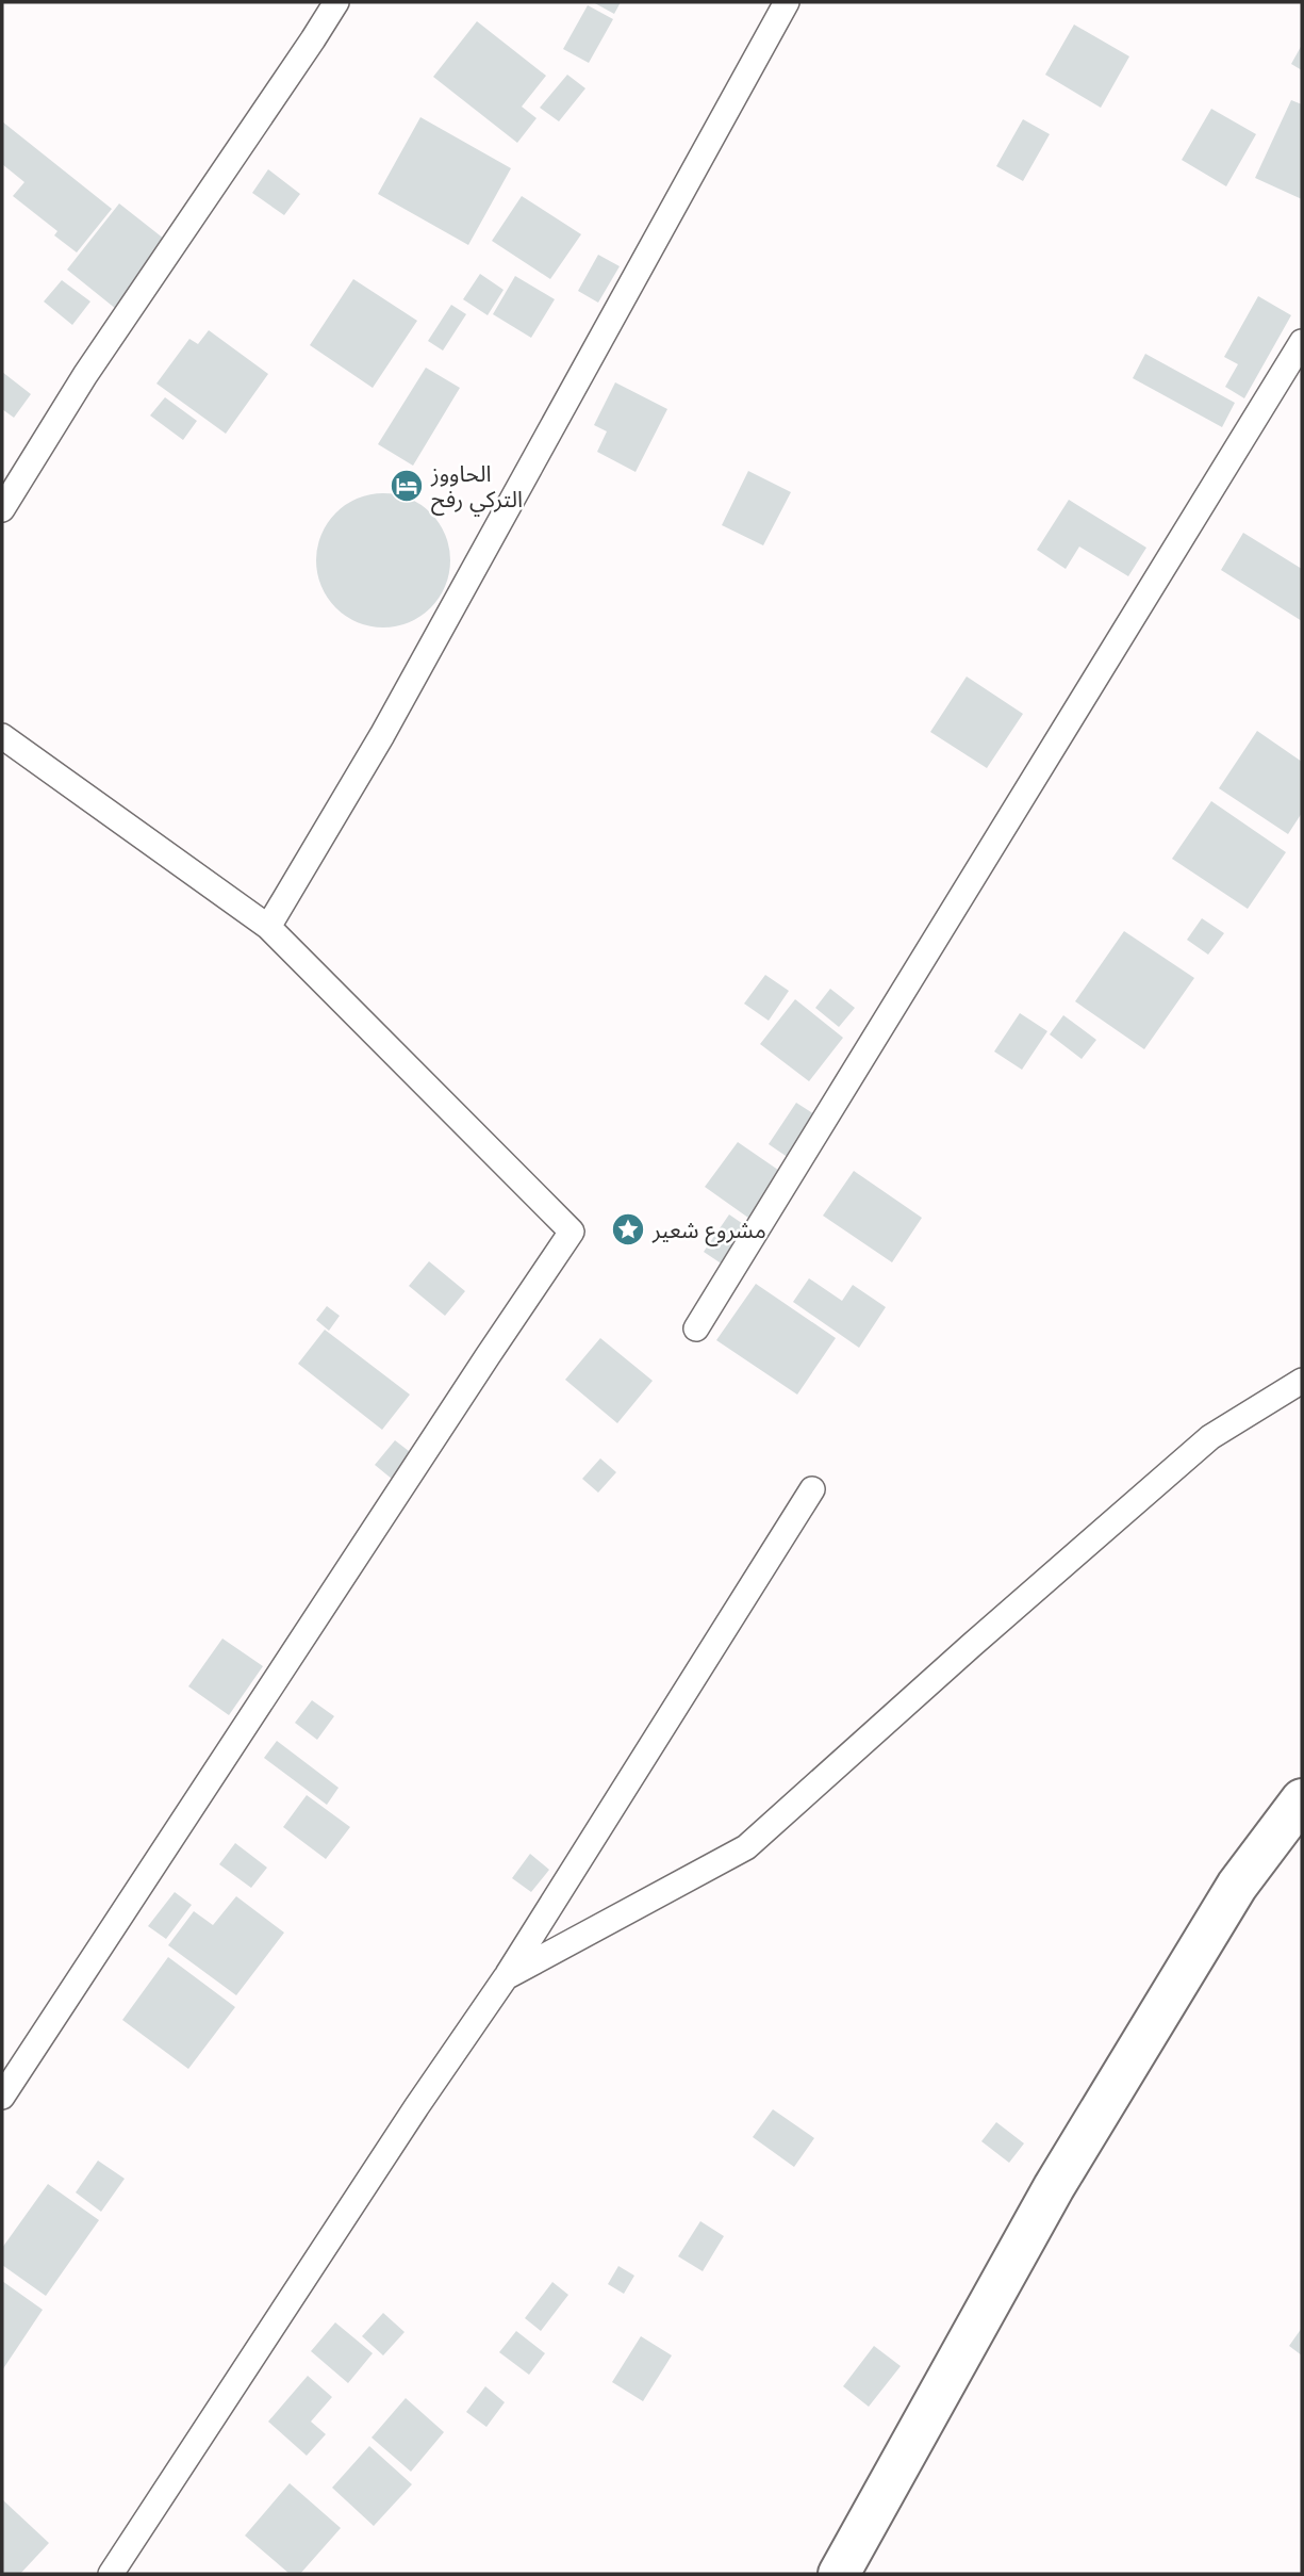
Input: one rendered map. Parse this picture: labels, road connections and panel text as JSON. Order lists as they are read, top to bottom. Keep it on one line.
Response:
{"places":{"hotel":["الحاووز التركي رفح"],"place":["مشروع شعير"]}}
